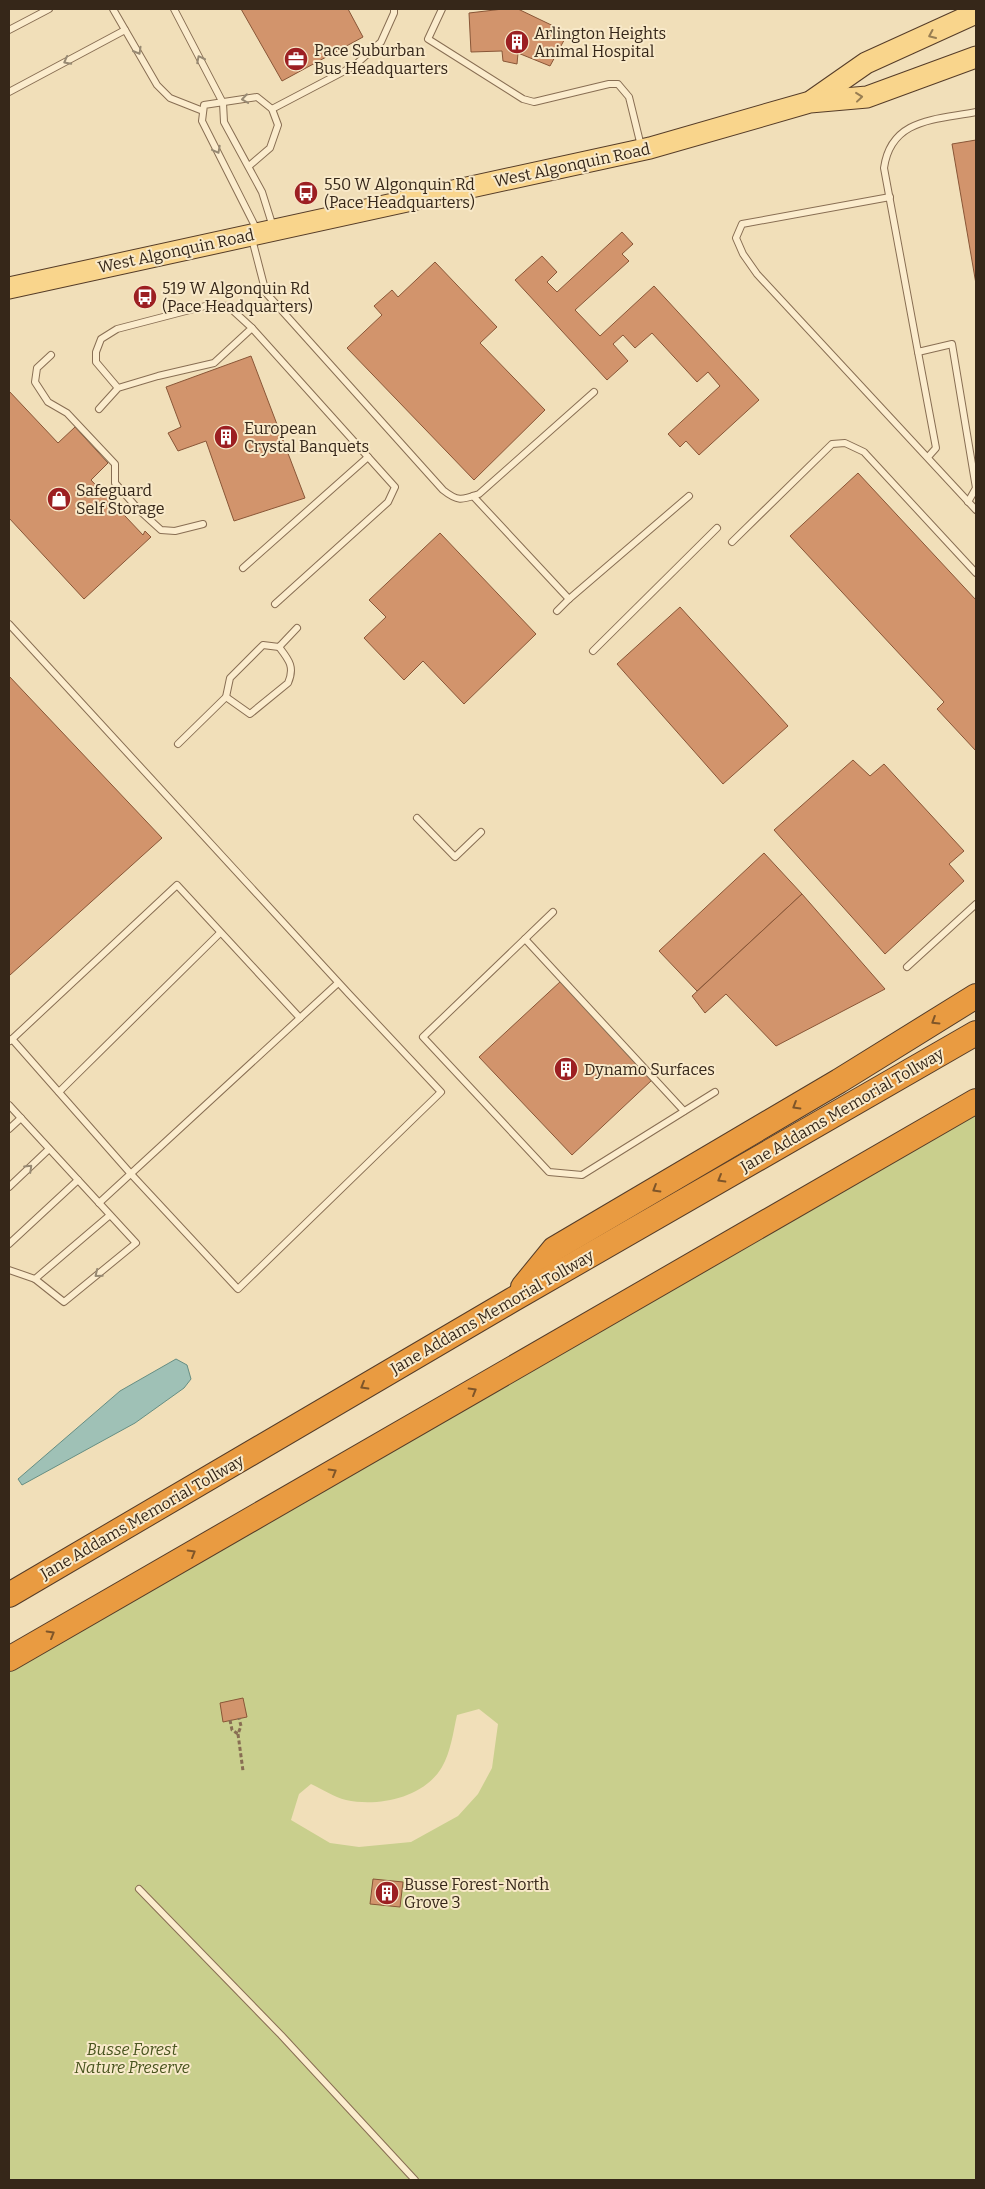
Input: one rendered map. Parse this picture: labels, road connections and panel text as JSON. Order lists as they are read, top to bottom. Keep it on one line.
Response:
{"streets":{"highway":["Jane Addams Memorial Tollway"],"main road":["West Algonquin Road"]},"parks":["Busse Forest Nature Preserve"],"places":{"building":["Arlington Heights Animal Hospital","European Crystal Banquets","Dynamo Surfaces","Busse Forest-North Grove 3"],"office":["Pace Suburban Bus Headquarters"],"bus stop":["550 W Algonquin Rd (Pace Headquarters)","519 W Algonquin Rd (Pace Headquarters)"],"shop":["Safeguard Self Storage"]}}
